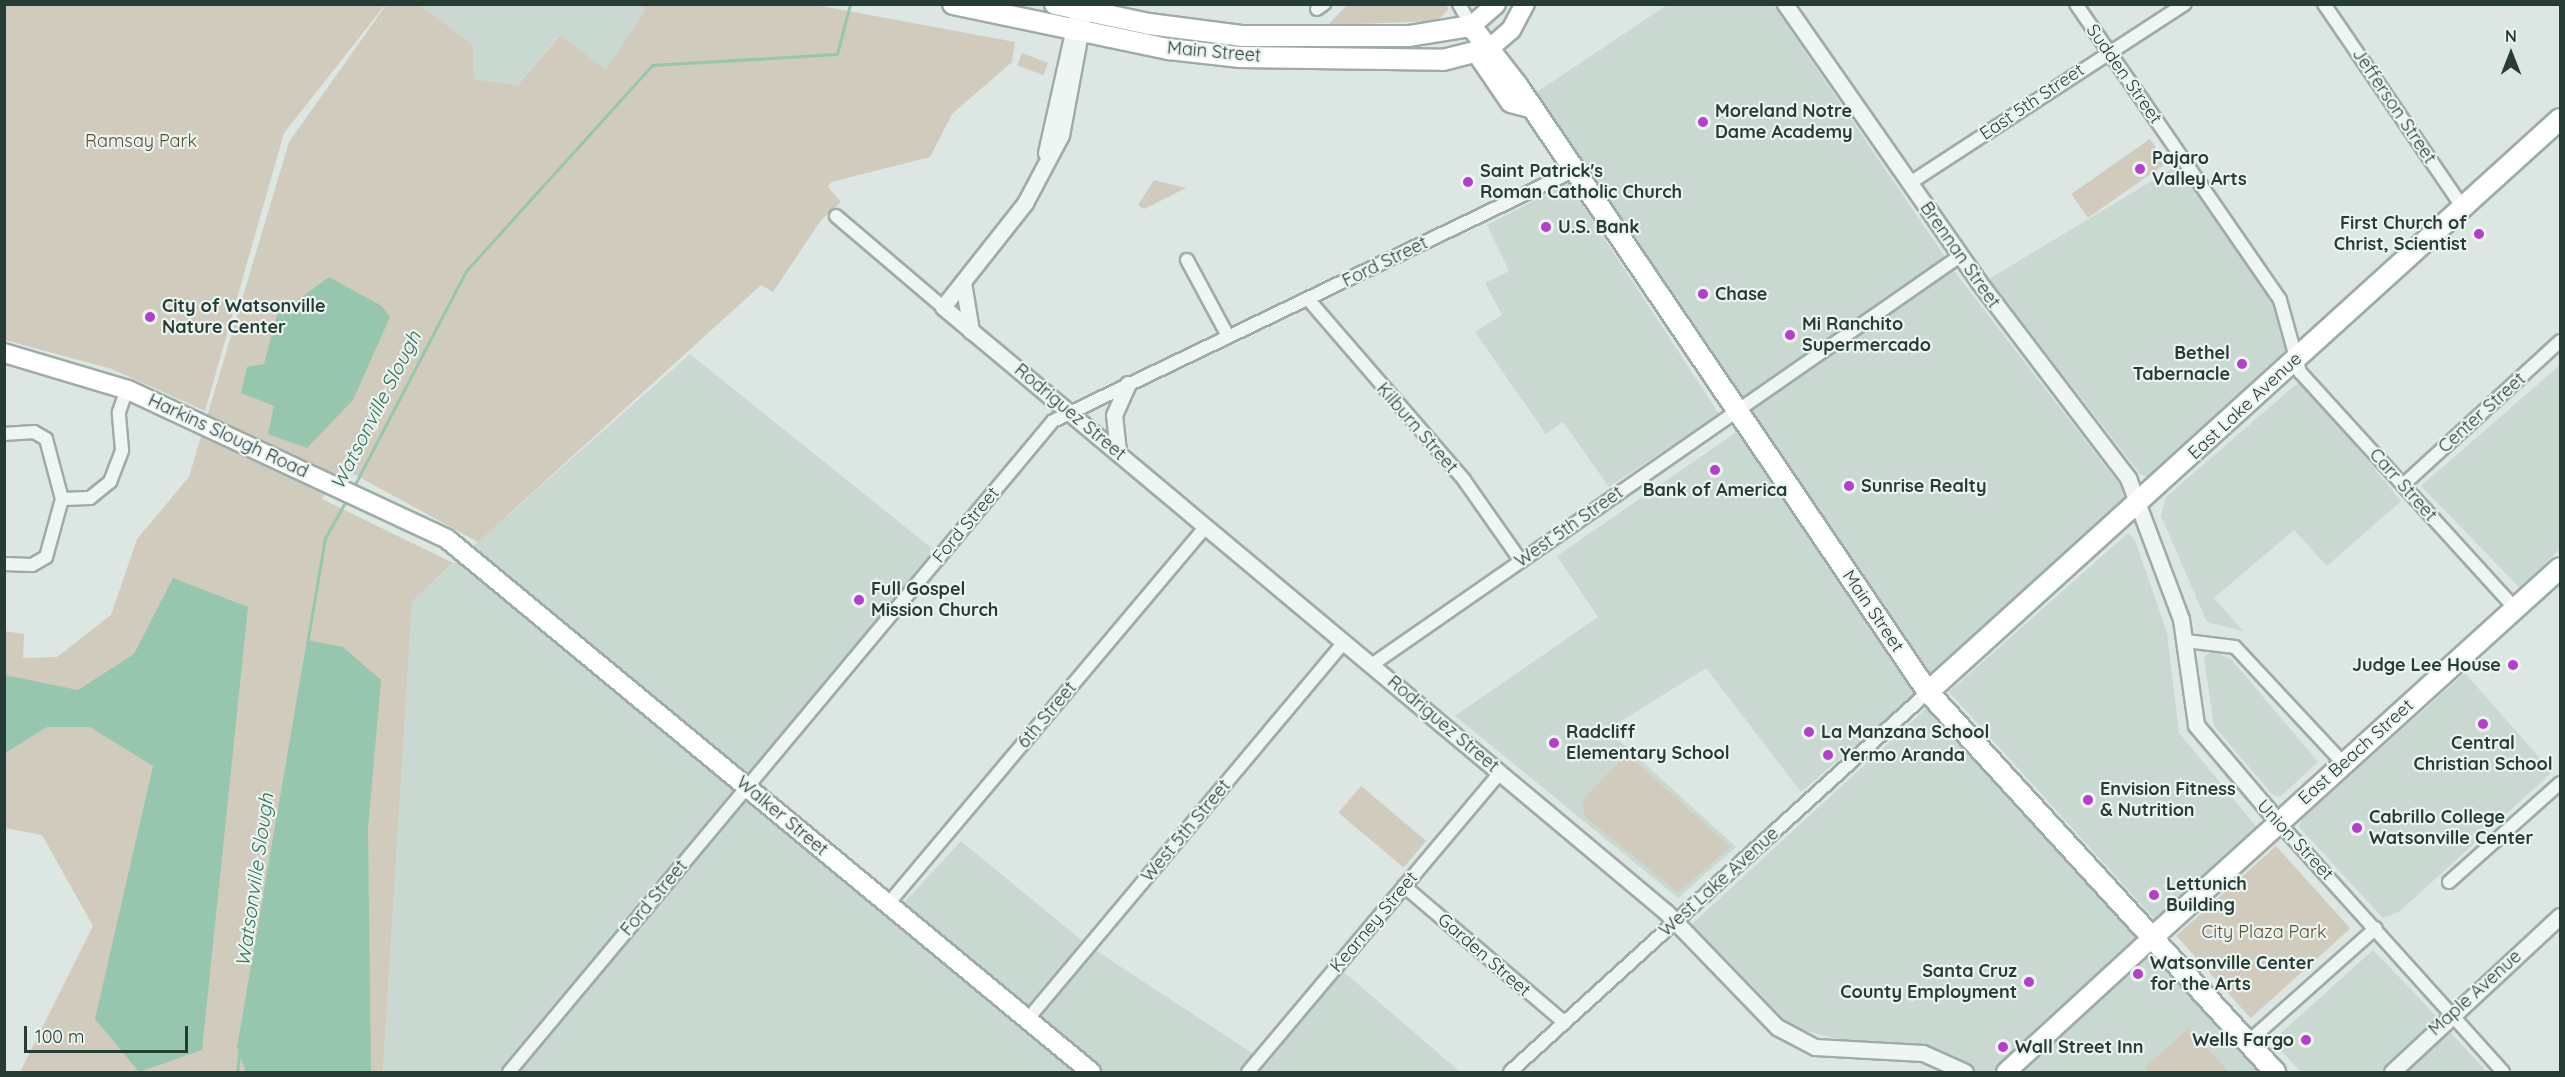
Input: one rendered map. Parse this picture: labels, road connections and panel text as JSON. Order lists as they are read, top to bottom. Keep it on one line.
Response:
{"streets":{"main road":["Main Street","East Lake Avenue","Harkins Slough Road","East Beach Street","Walker Street"],"street":["Sudden Street","East 5th Street","Jefferson Street","Brennan Street","Ford Street","Rodriguez Street","Center Street","Kilburn Street","Carr Street","West 5th Street","6th Street","Union Street","West Lake Avenue","Kearney Street","Garden Street","Maple Avenue"]},"crossings":[["Main Street","Ford Street"],["Main Street","East Lake Avenue"],["Main Street","West 5th Street"],["Main Street","East Beach Street"],["Main Street","West Lake Avenue"],["Sudden Street","East 5th Street"],["Sudden Street","East Lake Avenue"],["Sudden Street","Carr Street"],["East 5th Street","Brennan Street"],["Jefferson Street","East Lake Avenue"],["Brennan Street","East Lake Avenue"],["Brennan Street","Union Street"],["Ford Street","Rodriguez Street"],["Ford Street","Kilburn Street"],["Ford Street","Walker Street"],["East Lake Avenue","Carr Street"],["East Lake Avenue","Union Street"],["East Lake Avenue","West Lake Avenue"],["Rodriguez Street","West 5th Street"],["Rodriguez Street","6th Street"],["Rodriguez Street","West Lake Avenue"],["Rodriguez Street","Kearney Street"],["Center Street","Carr Street"],["Kilburn Street","West 5th Street"],["Harkins Slough Road","Walker Street"],["Carr Street","East Beach Street"],["West 5th Street","Walker Street"],["6th Street","Walker Street"],["East Beach Street","Union Street"],["Union Street","Maple Avenue"],["West Lake Avenue","Garden Street"],["Kearney Street","Garden Street"]],"water":["Watsonville Slough"],"parks":["Ramsay Park","City Plaza Park"],"places":["Moreland Notre Dame Academy","Pajaro Valley Arts","Saint Patrick's Roman Catholic Church","U.S. Bank","First Church of Christ, Scientist","Chase","City of Watsonville Nature Center","Mi Ranchito Supermercado","Bethel Tabernacle","Bank of America","Sunrise Realty","Full Gospel Mission Church","Judge Lee House","Central Christian School","La Manzana School","Radcliff Elementary School","Yermo Aranda","Envision Fitness & Nutrition","Cabrillo College Watsonville Center","Lettunich Building","Watsonville Center for the Arts","Santa Cruz County Employment","Wells Fargo","Wall Street Inn"],"scale_bar":"100 m","north":"top"}
